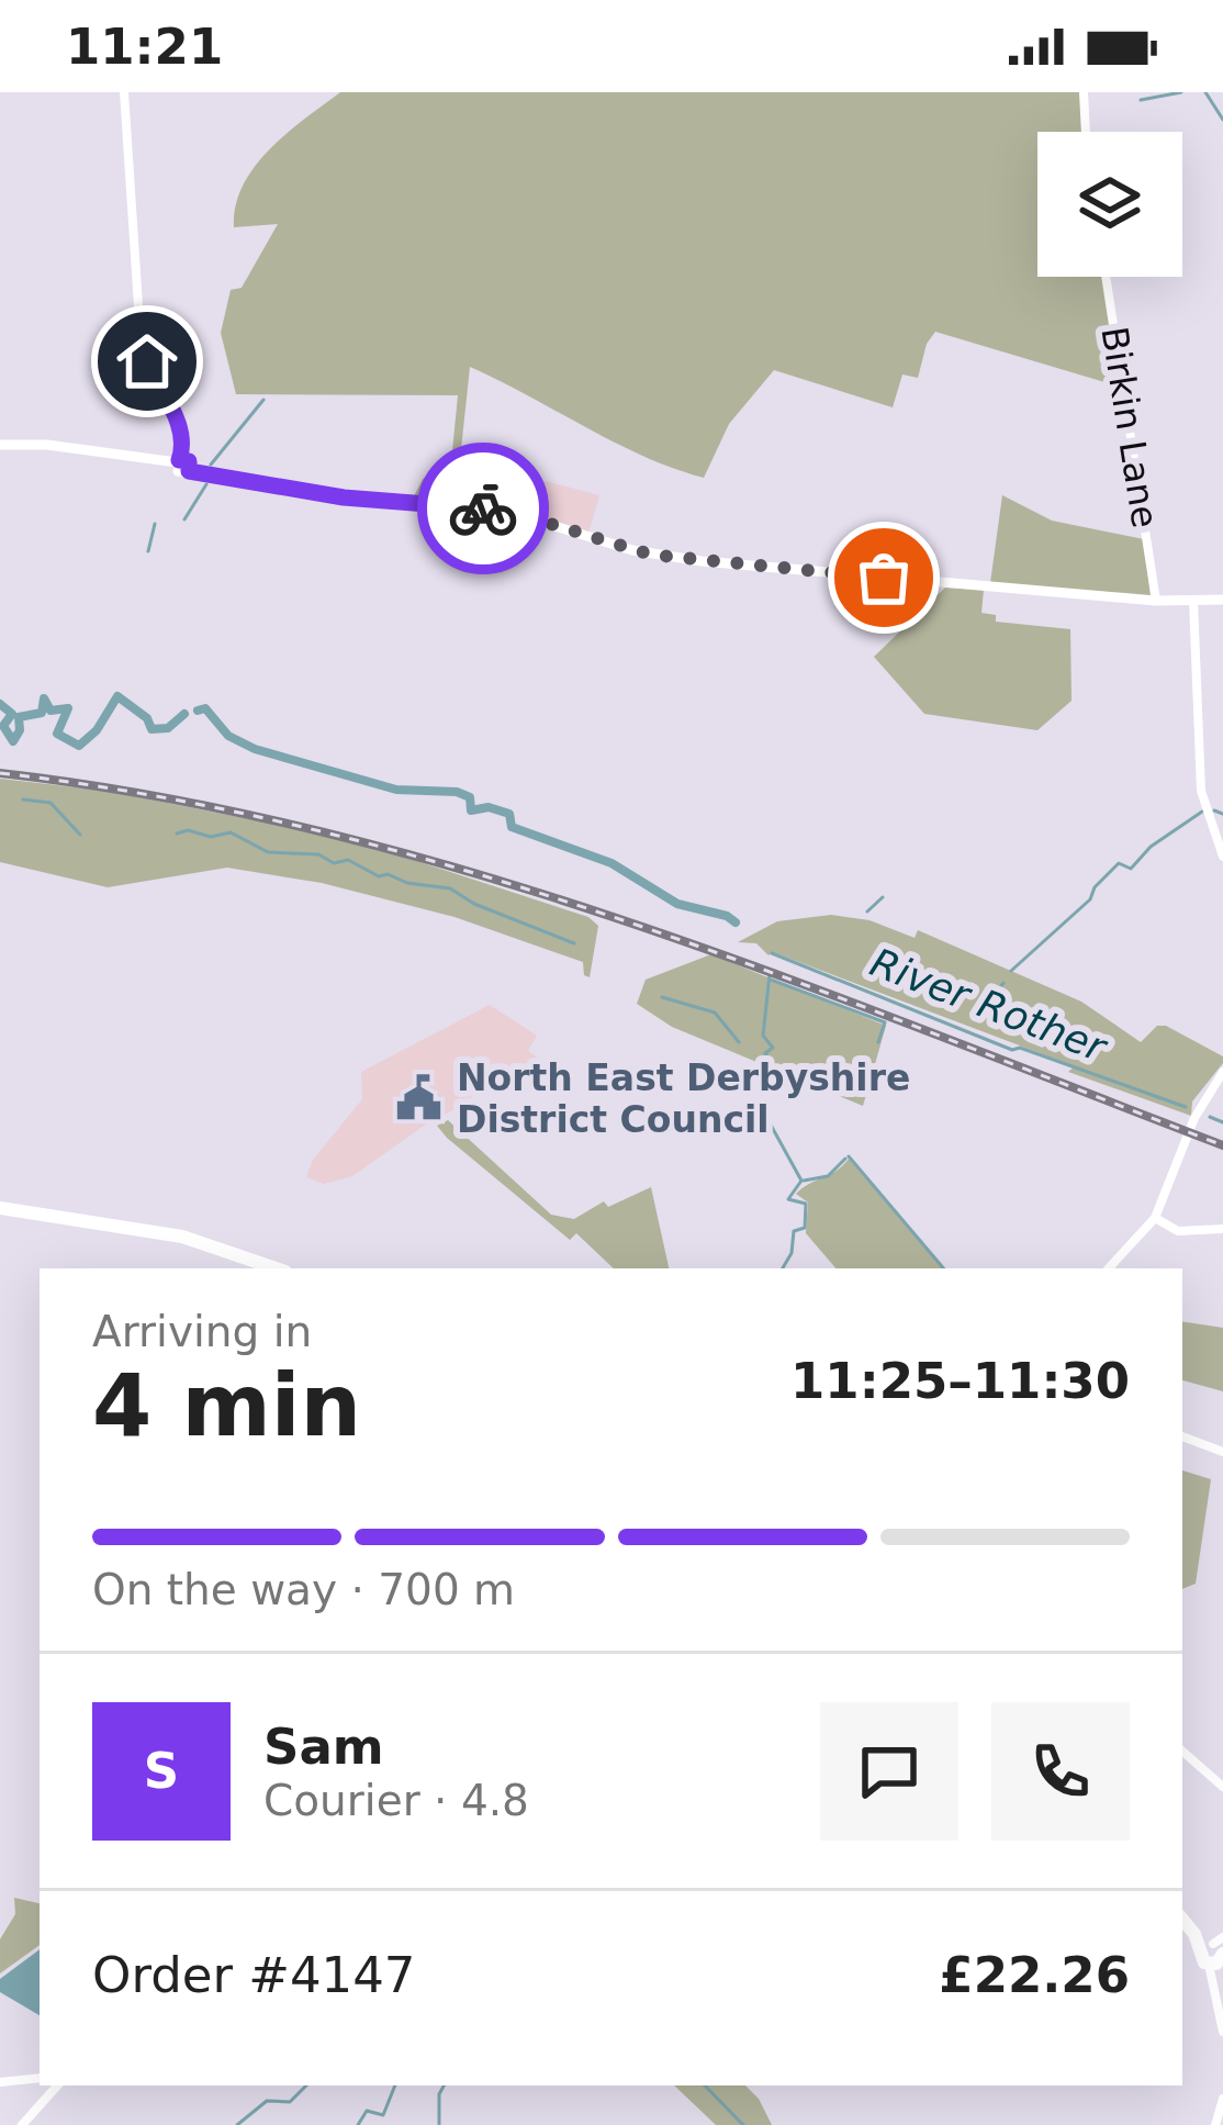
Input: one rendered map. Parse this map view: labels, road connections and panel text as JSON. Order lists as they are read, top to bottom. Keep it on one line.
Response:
{"streets":{"street":["Birkin Lane"]},"water":["River Rother"],"places":{"public building":["North East Derbyshire District Council"]},"page":{"status":"11:21","heading":["4 min","Arriving in","11:25–11:30"],"panel":["Sam","Courier · 4.8","Order #4147","£22.26"],"bar":"On the way · 700 m","round":"S"}}
